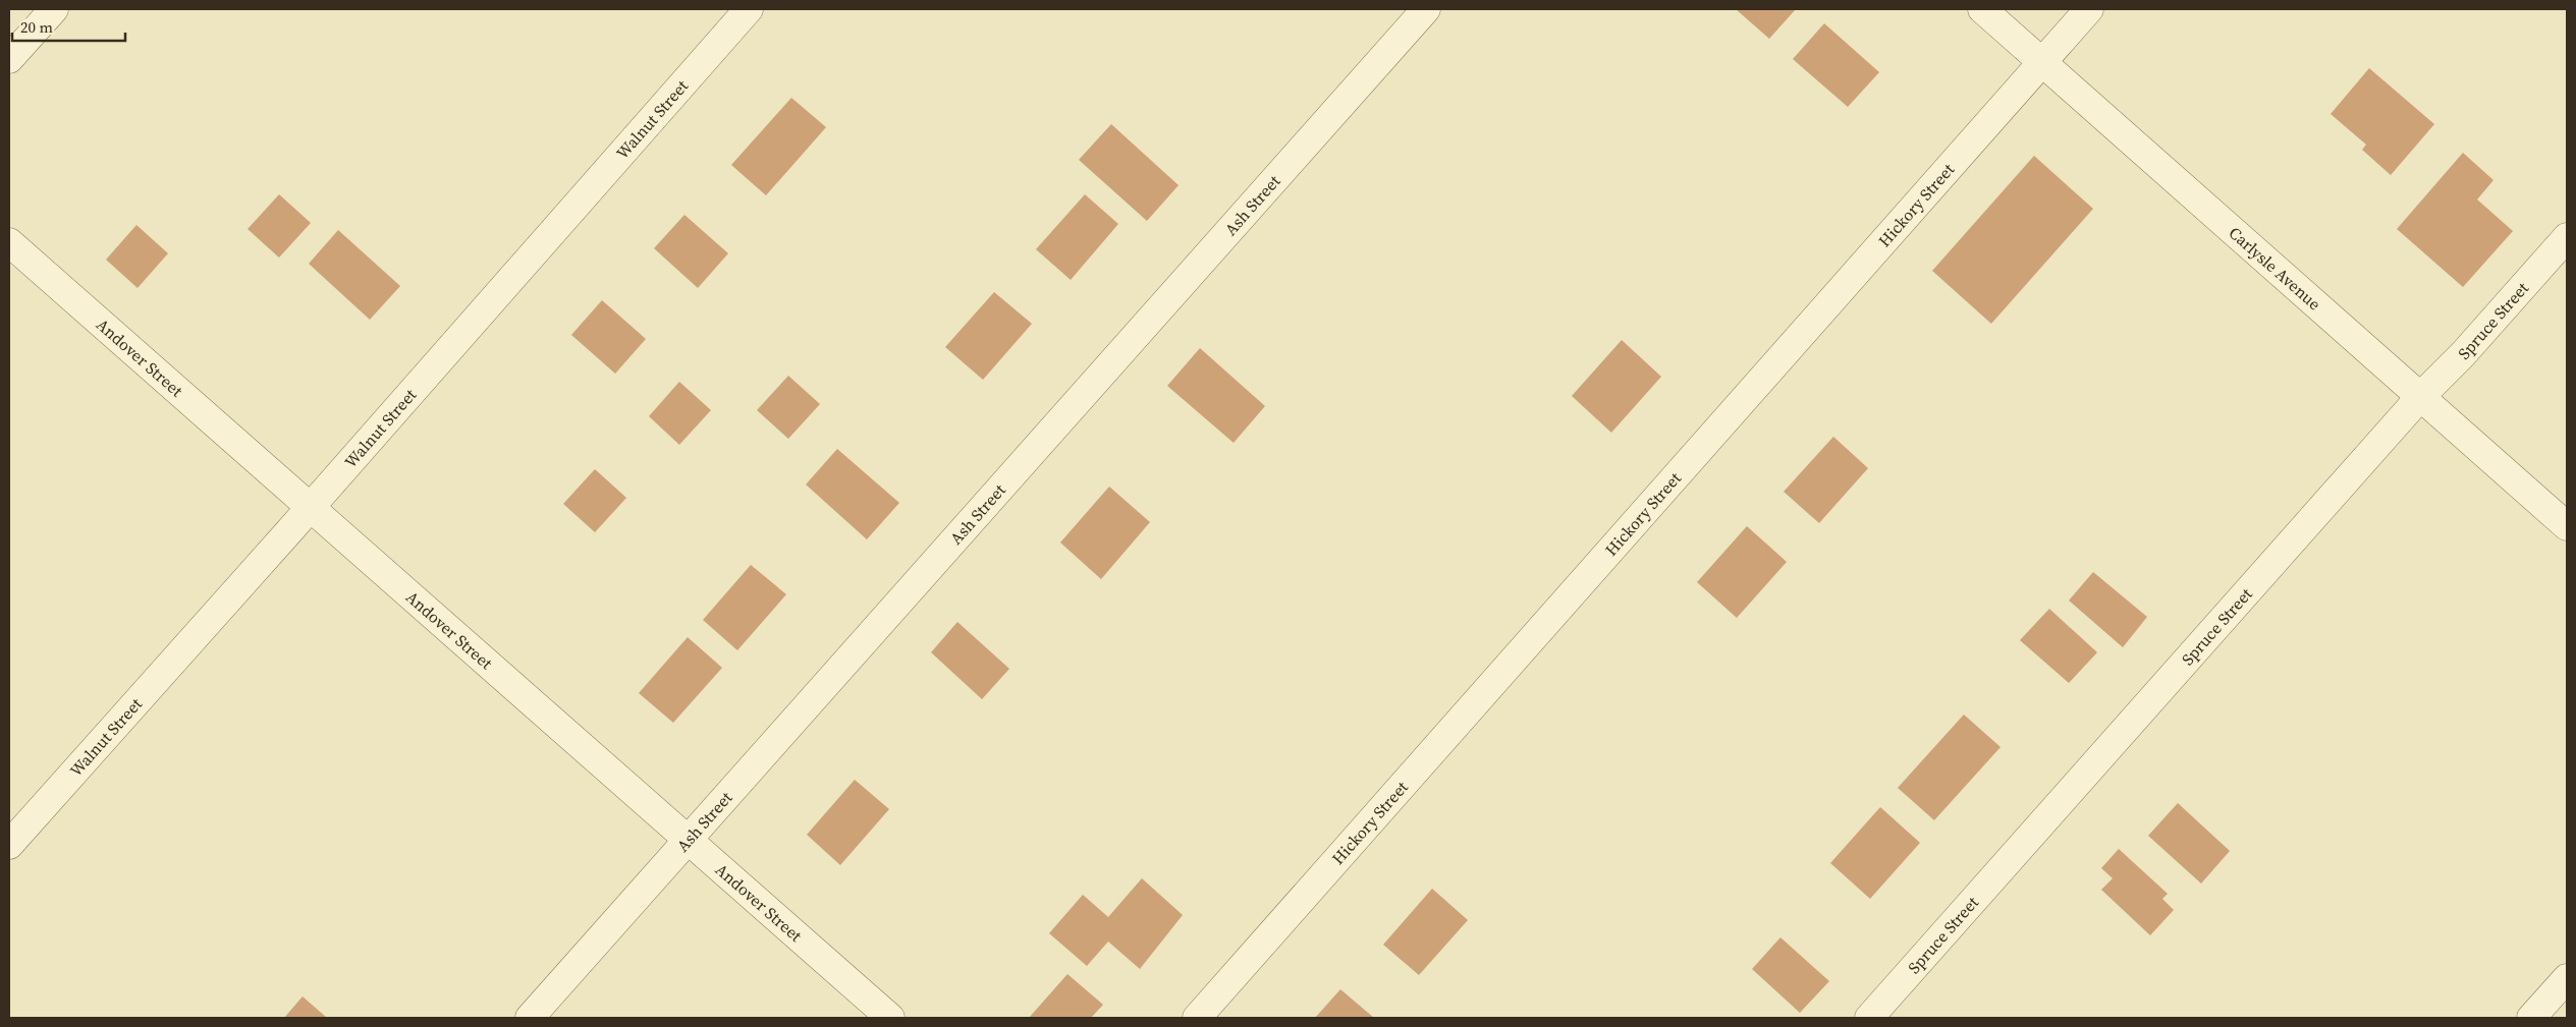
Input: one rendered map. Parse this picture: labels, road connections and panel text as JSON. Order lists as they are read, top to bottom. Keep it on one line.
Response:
{"streets":{"street":["Walnut Street","Hickory Street","Ash Street","Carlysle Avenue","Spruce Street","Andover Street"]},"crossings":[["Walnut Street","Andover Street"],["Hickory Street","Carlysle Avenue"],["Ash Street","Andover Street"],["Carlysle Avenue","Spruce Street"]],"scale_bar":"20 m"}
